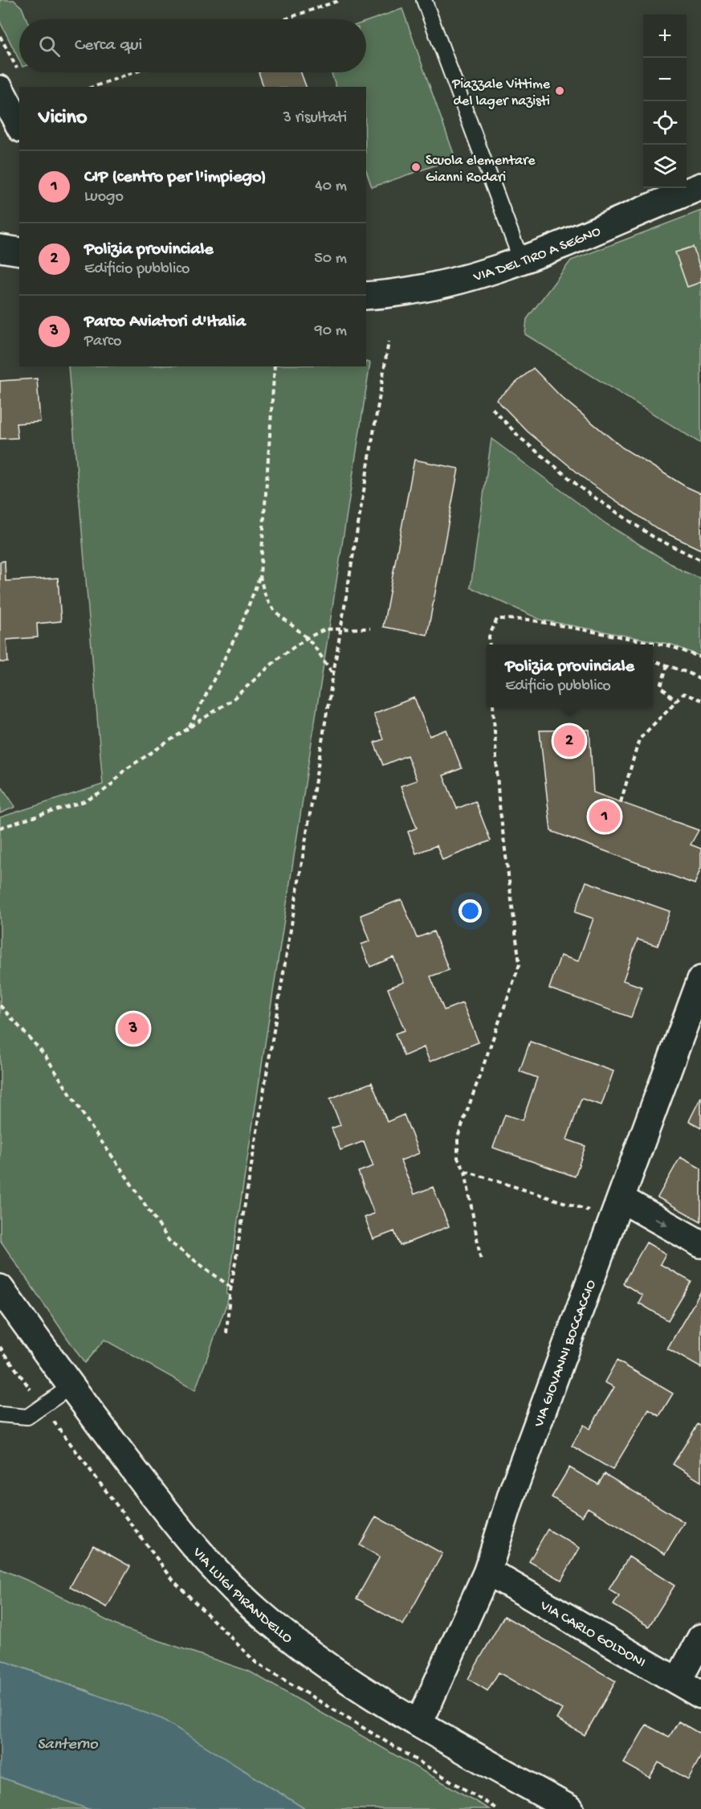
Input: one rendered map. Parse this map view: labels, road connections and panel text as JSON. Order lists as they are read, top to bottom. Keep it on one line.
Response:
{"streets":{"street":["VIA DEL TIRO A SEGNO","VIA GIOVANNI BOCCACCIO","VIA LUIGI PIRANDELLO","VIA CARLO GOLDONI"]},"crossings":[["VIA GIOVANNI BOCCACCIO","VIA LUIGI PIRANDELLO"],["VIA GIOVANNI BOCCACCIO","VIA CARLO GOLDONI"]],"water":["Santerno"],"places":["Piazzale Vittime del lager nazisti","Scuola elementare Gianni Rodari"],"page":{"map_buttons":["+","−"],"search":"Cerca qui","heading":["Vicino","3 risultati"],"list":[{"mark":"1","name":"CIP (centro per l'impiego)","note":"Luogo","value":"40 m"},{"mark":"2","name":"Polizia provinciale","note":"Edificio pubblico","value":"50 m"},{"mark":"3","name":"Parco Aviatori d'Italia","note":"Parco","value":"90 m"}],"popup":["Polizia provinciale","Edificio pubblico"],"pins":["2","1","3"]}}
